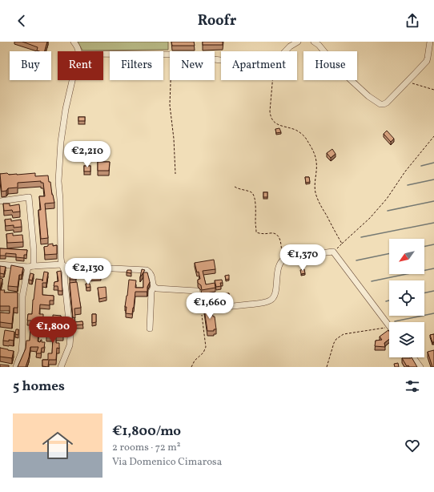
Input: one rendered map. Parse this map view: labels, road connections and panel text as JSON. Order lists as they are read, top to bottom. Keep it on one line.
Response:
{"north":"bottom left","page":{"header":"Roofr","chip":["Buy","Rent","Filters","New","Apartment","House"],"price":["€2,210","€1,370","€2,130","€1,660","€1,800"],"heading":"5 homes","list":[{"name":"€1,800/mo","note":"2 rooms · 72 m² · Via Domenico Cimarosa"}]}}
